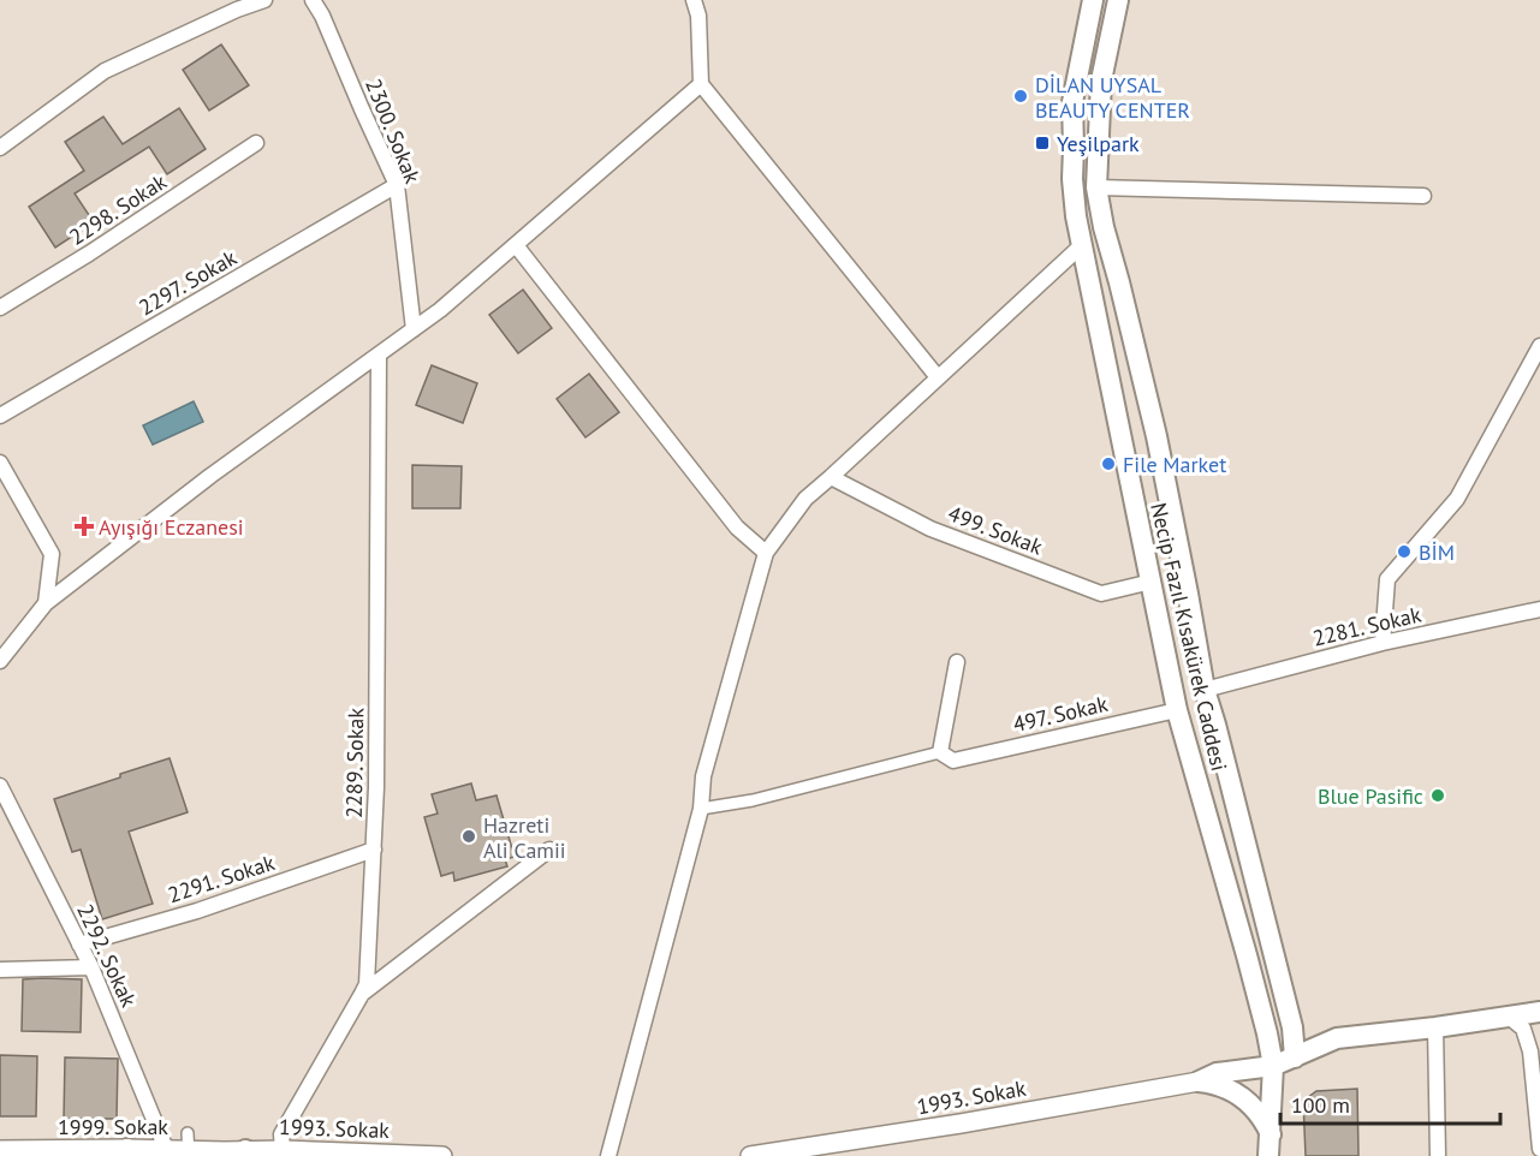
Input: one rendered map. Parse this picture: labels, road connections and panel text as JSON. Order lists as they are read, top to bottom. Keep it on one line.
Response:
{"streets":{"main road":["Necip Fazıl Kısakürek Caddesi"],"street":["2300. Sokak","2298. Sokak","2297. Sokak","499. Sokak","2281. Sokak","497. Sokak","2289. Sokak","2291. Sokak","2292. Sokak","1993. Sokak","1999. Sokak"]},"crossings":[["2300. Sokak","2297. Sokak"],["499. Sokak","Necip Fazıl Kısakürek Caddesi"],["2281. Sokak","Necip Fazıl Kısakürek Caddesi"],["Necip Fazıl Kısakürek Caddesi","497. Sokak"],["2289. Sokak","2291. Sokak"],["2289. Sokak","1993. Sokak"],["2291. Sokak","2292. Sokak"],["2292. Sokak","1999. Sokak"],["1993. Sokak","1999. Sokak"]],"places":{"other":["DİLAN UYSAL BEAUTY CENTER","File Market","BİM","Blue Pasific","Hazreti Ali Camii"],"transit":["Yeşilpark"],"health":["Ayışığı Eczanesi"]},"scale_bar":"100 m"}
